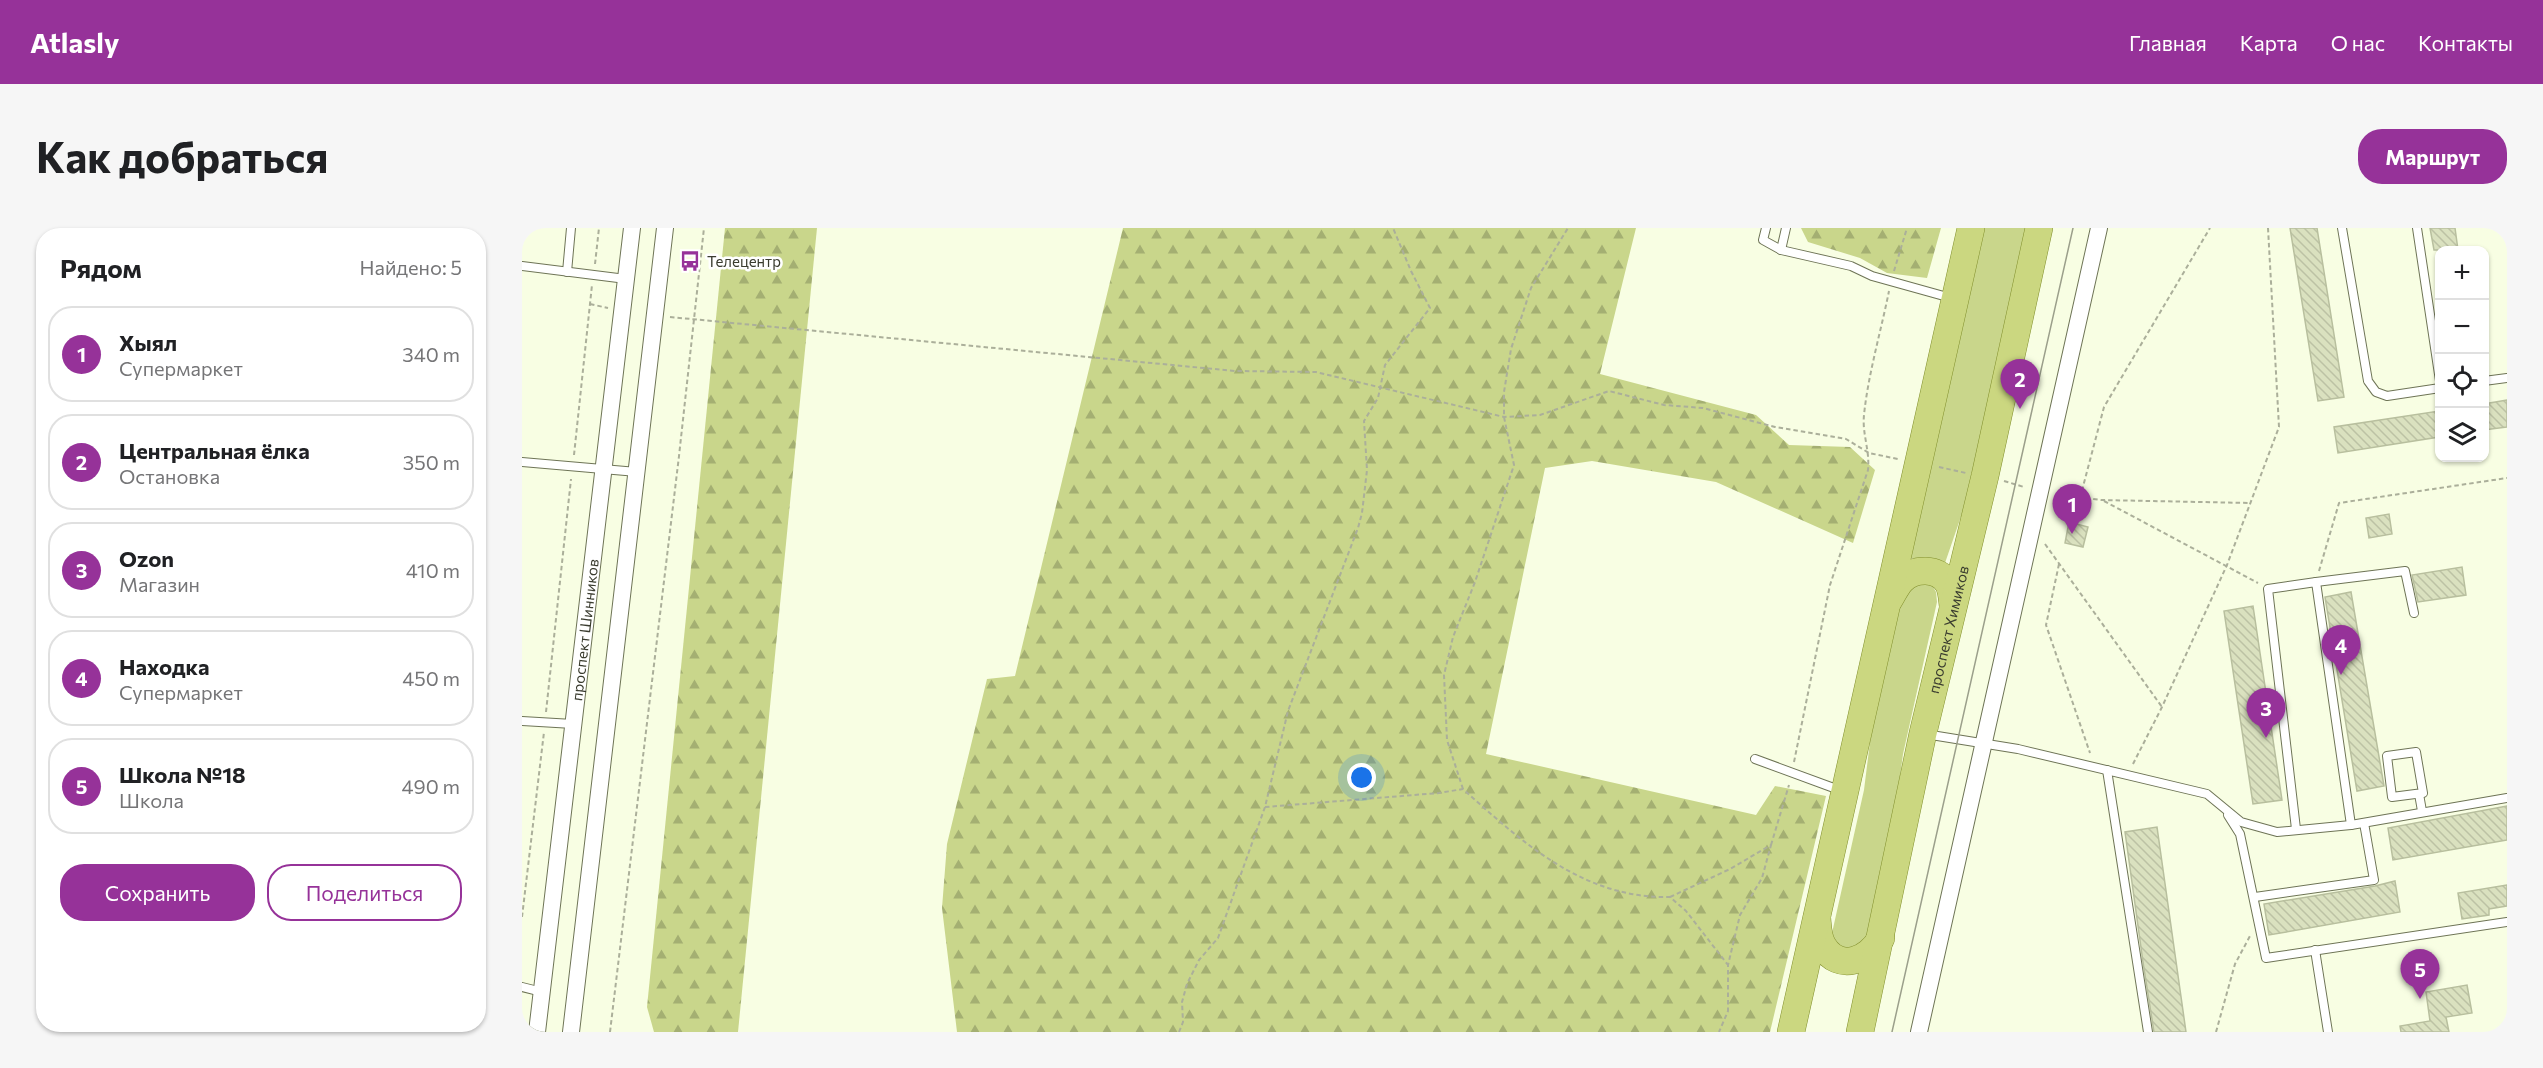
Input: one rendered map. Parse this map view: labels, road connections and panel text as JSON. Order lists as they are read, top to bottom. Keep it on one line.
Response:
{"streets":{"main road":["проспект Химиков"],"street":["проспект Шинников"]},"places":{"bus stop":["Телецентр"]},"page":{"header":"Atlasly","nav":["Главная","Карта","О нас","Контакты"],"buttons":["Маршрут",["Сохранить","Поделиться"]],"title":"Как добраться","heading":["Рядом","Найдено: 5"],"map_buttons":["+","−"],"list":[{"mark":"1","name":"Хыял","note":"Супермаркет","value":"340 m"},{"mark":"2","name":"Центральная ёлка","note":"Остановка","value":"350 m"},{"mark":"3","name":"Ozon","note":"Магазин","value":"410 m"},{"mark":"4","name":"Находка","note":"Супермаркет","value":"450 m"},{"mark":"5","name":"Школа №18","note":"Школа","value":"490 m"}],"pins":["2","1","4","3","5"]}}
